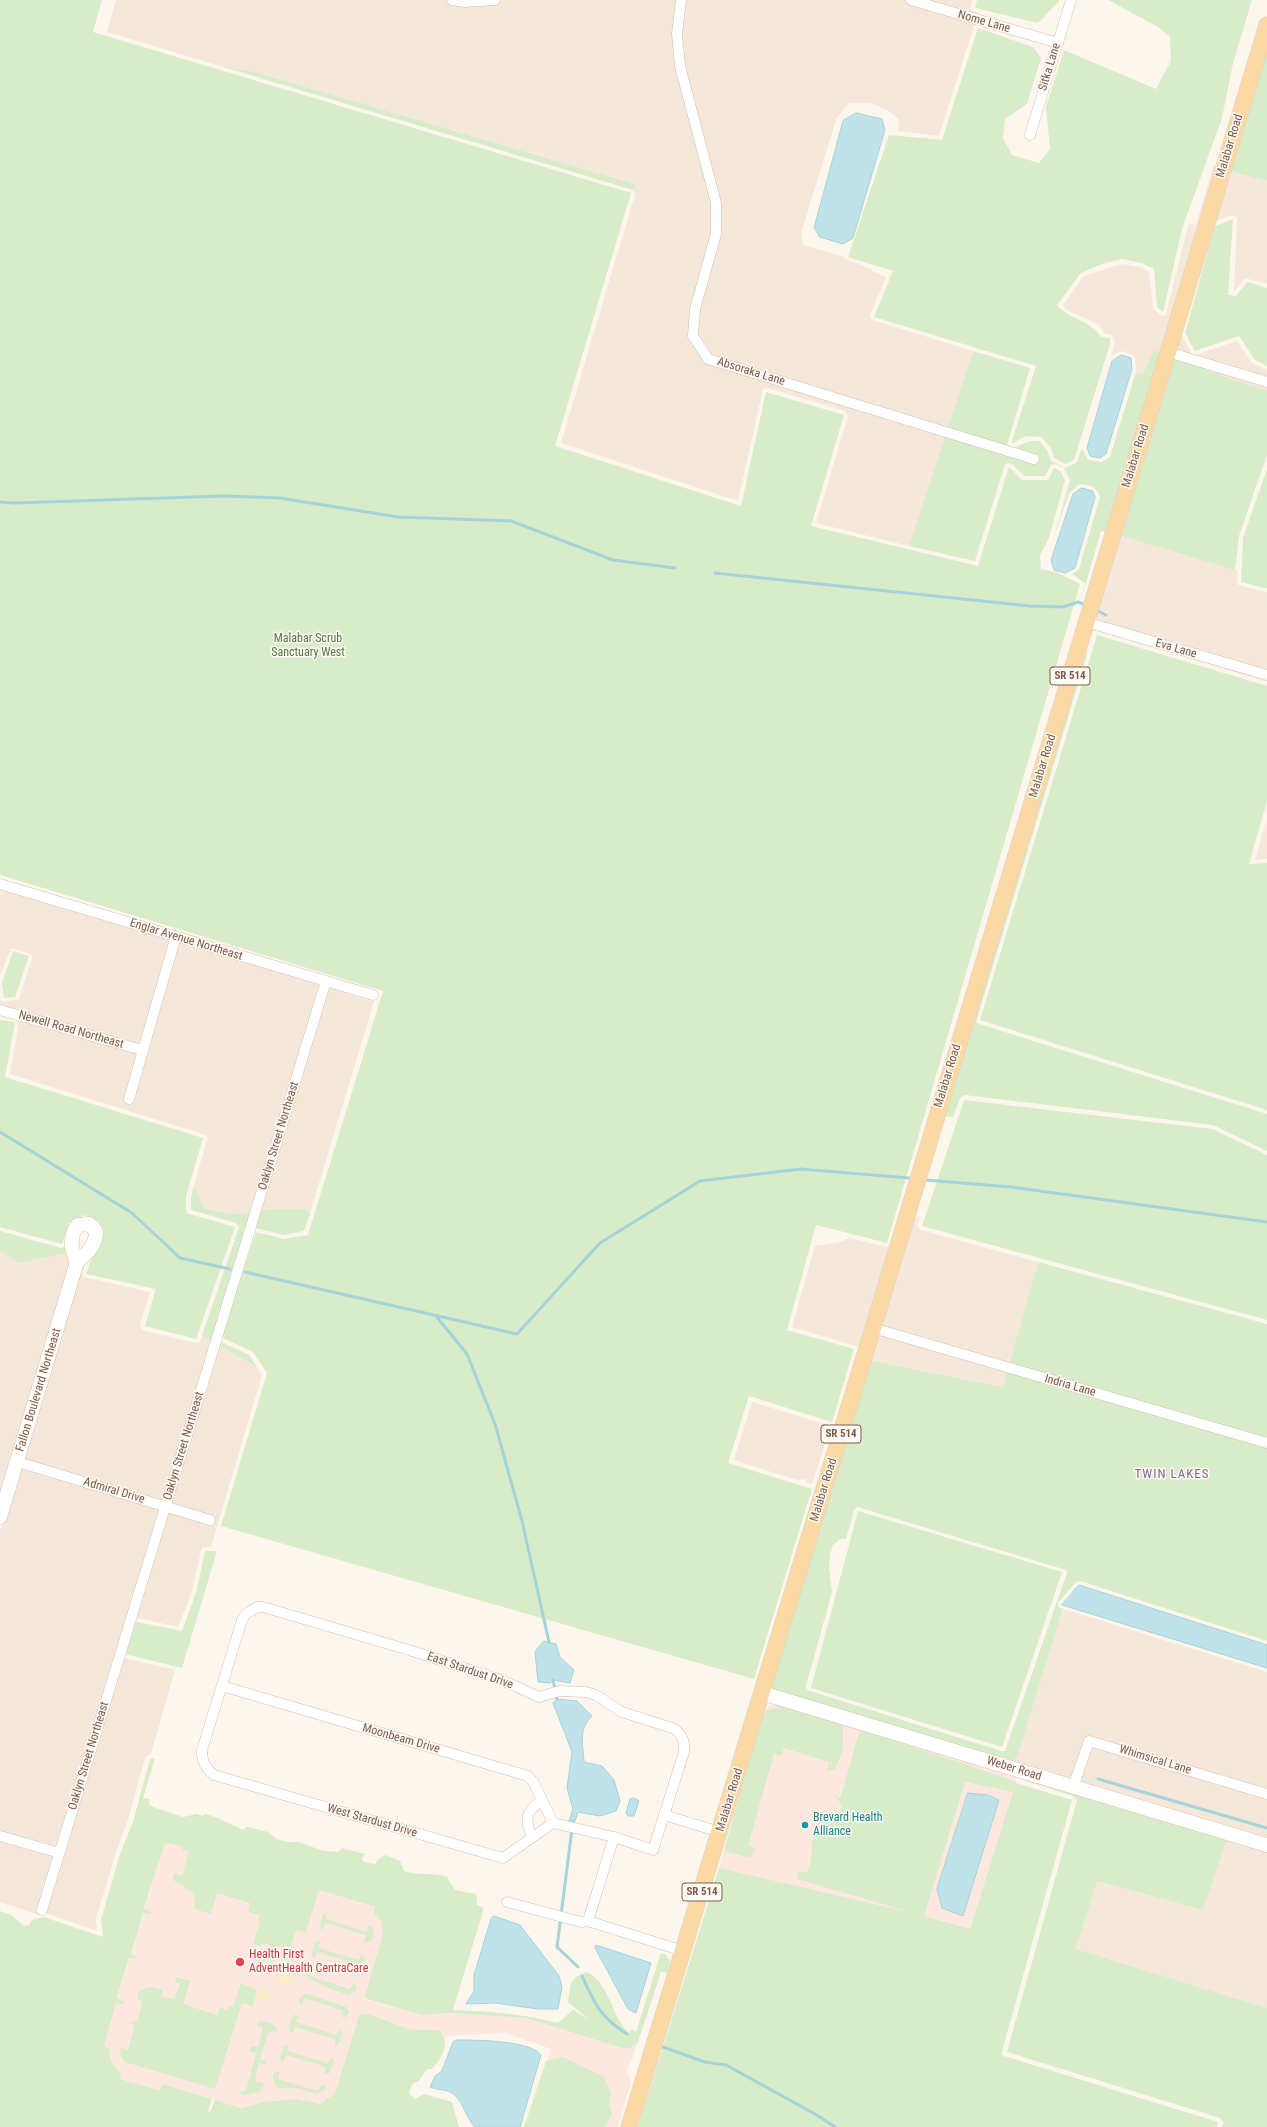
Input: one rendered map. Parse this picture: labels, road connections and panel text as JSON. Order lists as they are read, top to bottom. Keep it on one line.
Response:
{"streets":{"main road":["Malabar Road","SR 514"],"street":["Nome Lane","Sitka Lane","Absoraka Lane","Eva Lane","Englar Avenue Northeast","Newell Road Northeast","Oaklyn Street Northeast","Indria Lane","Fallon Boulevard Northeast","Admiral Drive","East Stardust Drive","Moonbeam Drive","Whimsical Lane","Weber Road","West Stardust Drive"]},"crossings":[["Nome Lane","Sitka Lane"],["Malabar Road","Eva Lane"],["Malabar Road","Indria Lane"],["Malabar Road","Weber Road"],["Englar Avenue Northeast","Oaklyn Street Northeast"],["Oaklyn Street Northeast","Admiral Drive"],["Fallon Boulevard Northeast","Admiral Drive"],["East Stardust Drive","Moonbeam Drive"],["East Stardust Drive","West Stardust Drive"],["Moonbeam Drive","West Stardust Drive"],["Whimsical Lane","Weber Road"]],"districts":["TWIN LAKES"],"parks":["Malabar Scrub Sanctuary West"],"places":["Brevard Health Alliance","Health First AdventHealth CentraCare"]}
